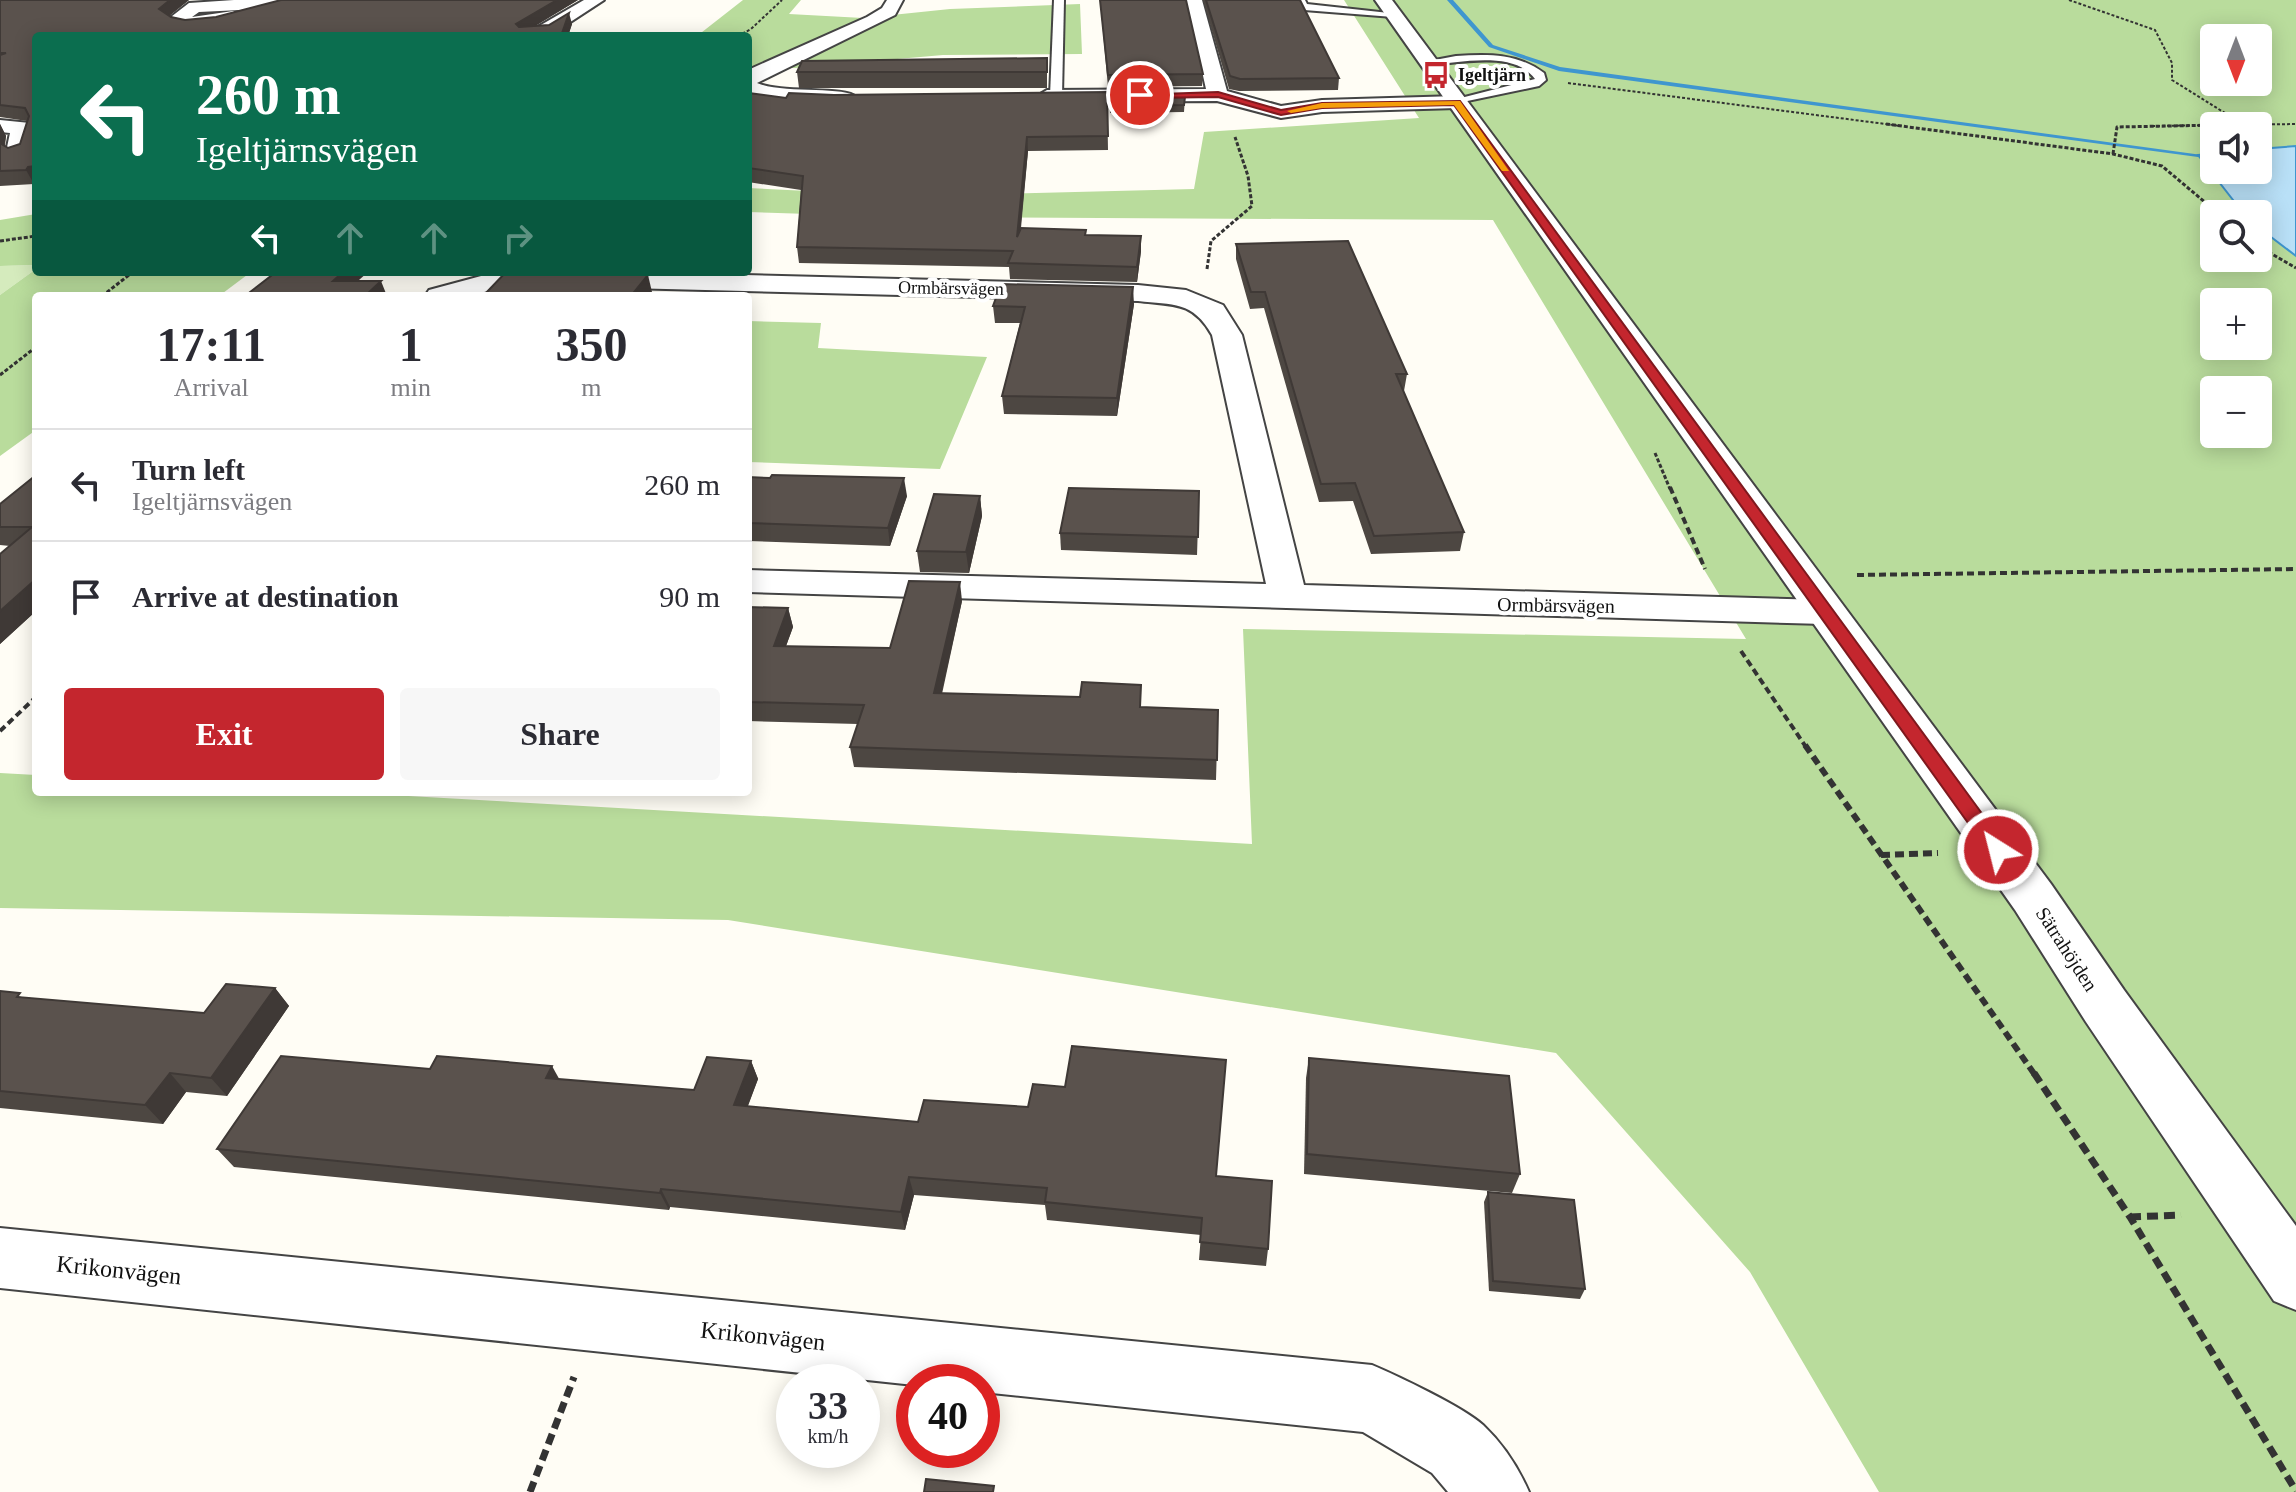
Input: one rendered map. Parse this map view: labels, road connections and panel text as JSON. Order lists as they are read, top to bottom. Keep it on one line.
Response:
{"streets":{"street":["Ormbärsvägen","Sätrahöjden","Krikonvägen"]},"crossings":[["Ormbärsvägen","Sätrahöjden"]],"places":{"bus stop":["Igeltjärn"]},"north":"bottom","page":{"map_buttons":["+","−"],"turn":["260 m","Igeltjärnsvägen"],"eta":["17:11","Arrival","1","min","350","m"],"list":[{"name":"Turn left","note":"Igeltjärnsvägen","value":"260 m"},{"name":"Arrive at destination","value":"90 m"}],"buttons":["Exit","Share"],"speed":"33 km/h","limit":"40"}}
